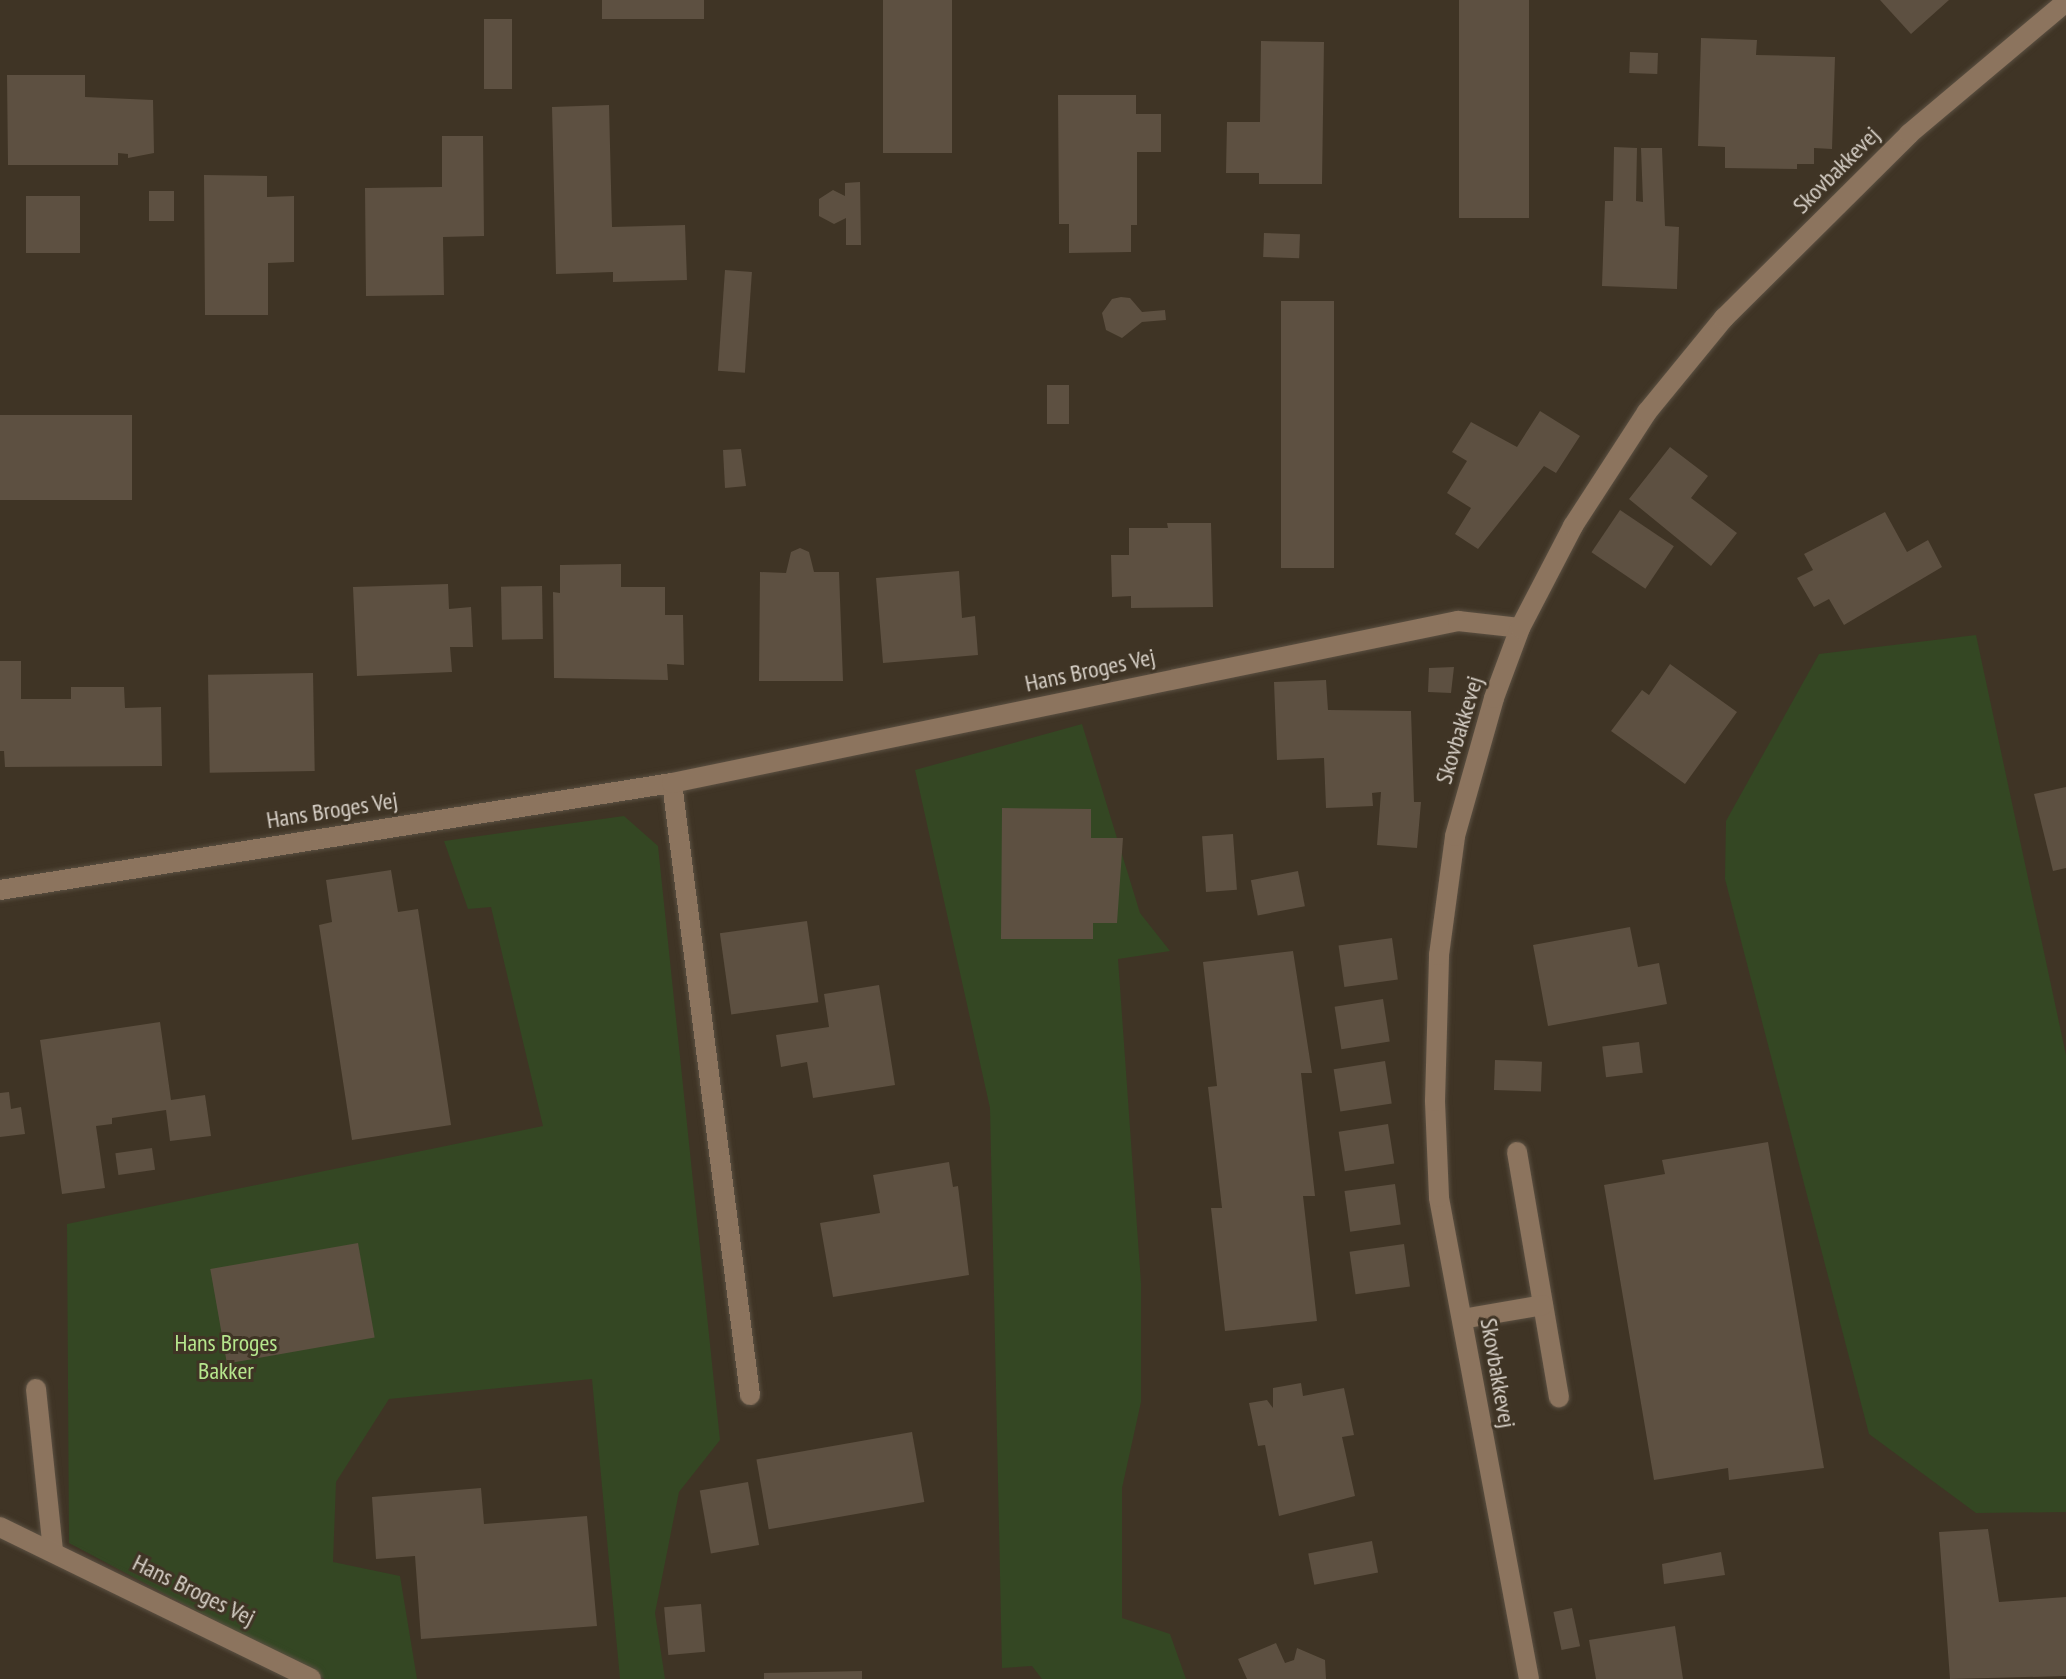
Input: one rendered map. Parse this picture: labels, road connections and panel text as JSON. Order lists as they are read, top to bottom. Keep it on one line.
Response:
{"streets":{"street":["Skovbakkevej","Hans Broges Vej"]},"crossings":[["Skovbakkevej","Hans Broges Vej"]],"parks":["Hans Broges Bakker"]}
